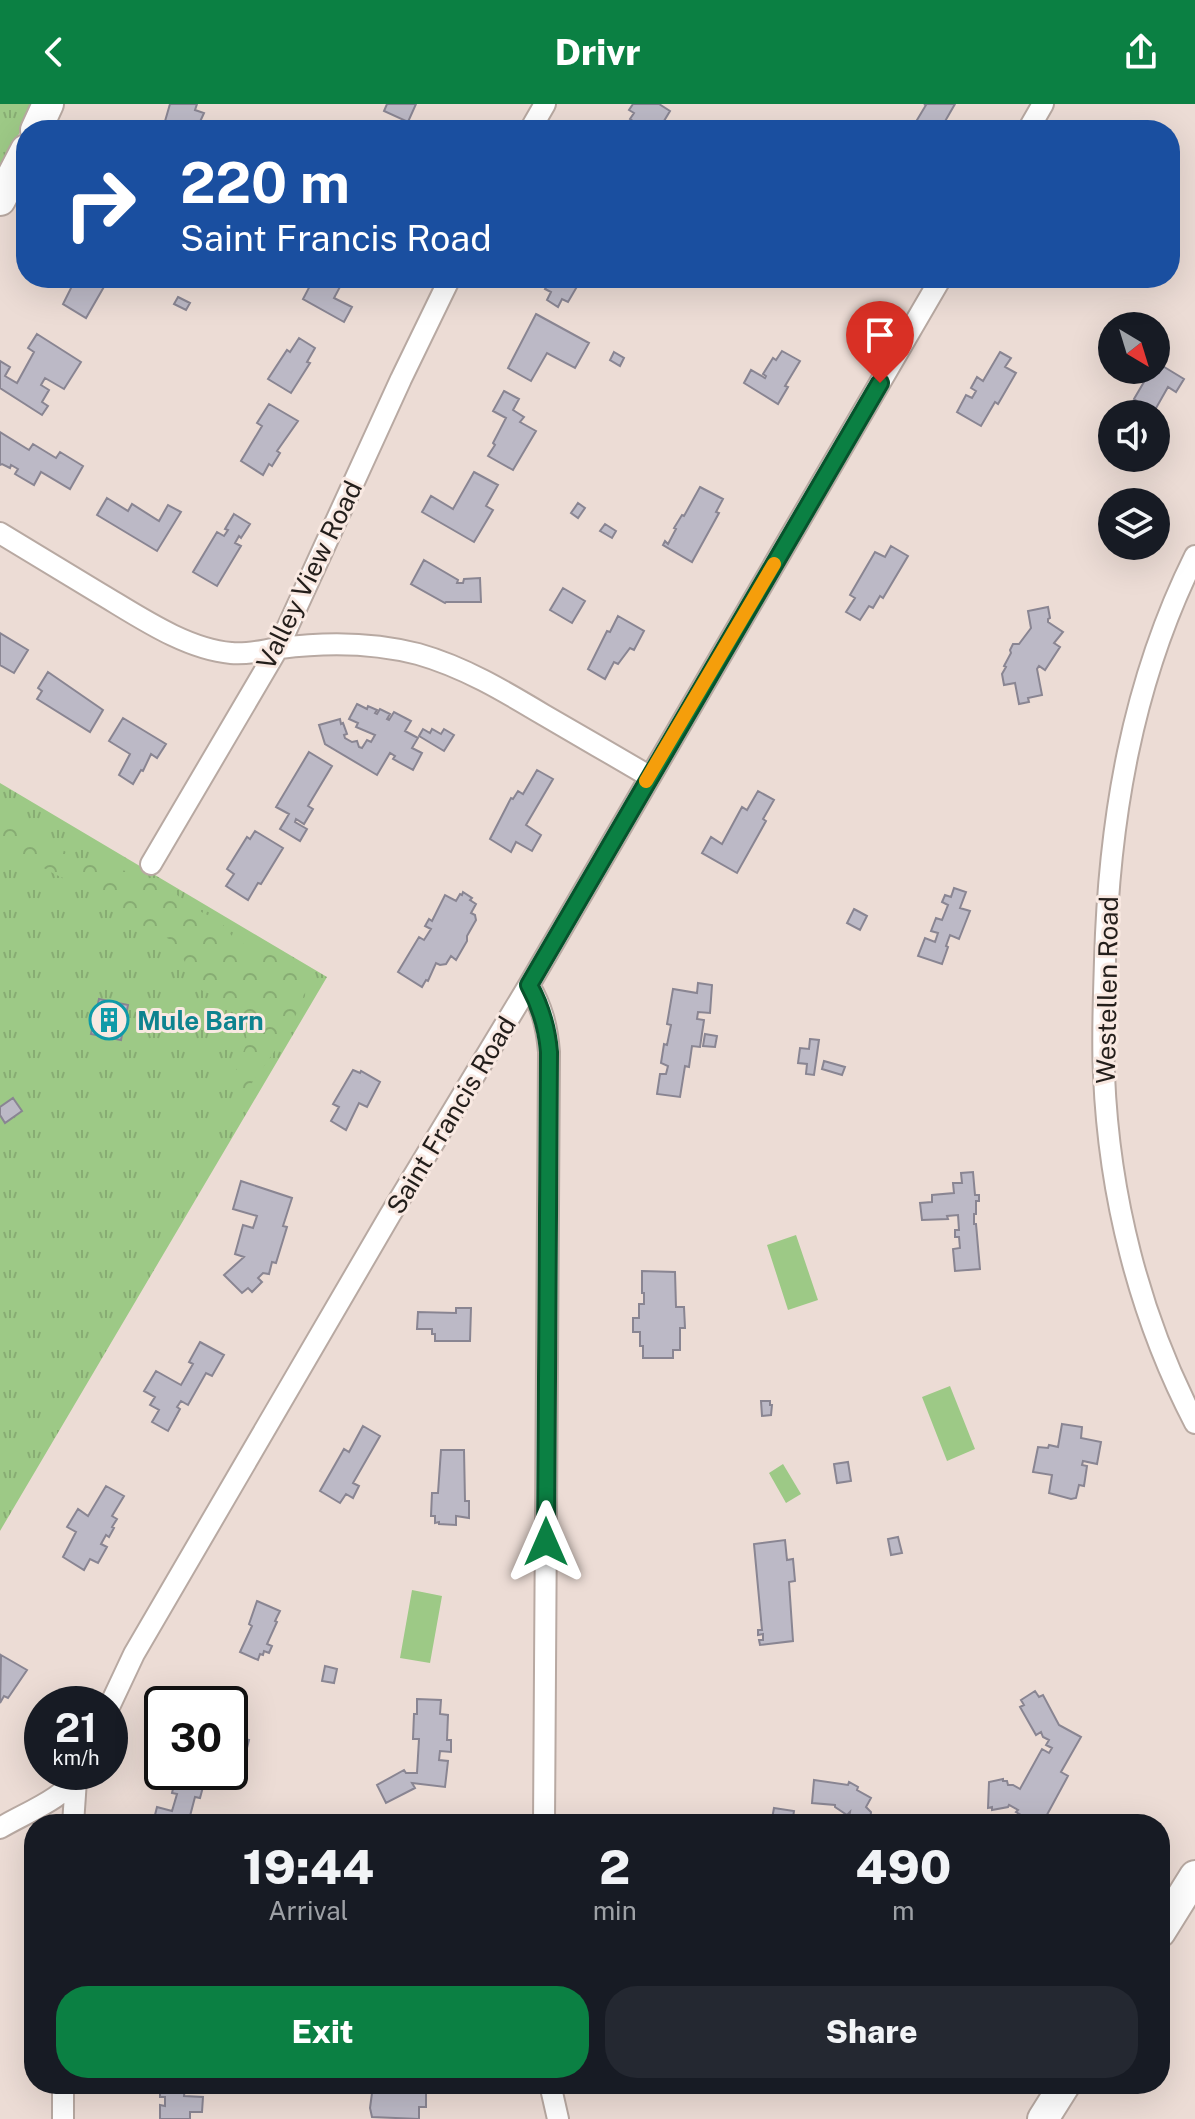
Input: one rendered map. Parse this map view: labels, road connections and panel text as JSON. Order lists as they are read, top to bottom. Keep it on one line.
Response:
{"streets":{"street":["Valley View Road","Westellen Road","Saint Francis Road"]},"places":{"building":["Mule Barn"]},"north":"bottom right","page":{"header":"Drivr","turn":["220 m","Saint Francis Road"],"speed":"21 km/h","limit":"30","eta":["19:44","Arrival","2","min","490","m"],"buttons":["Exit","Share"]}}
